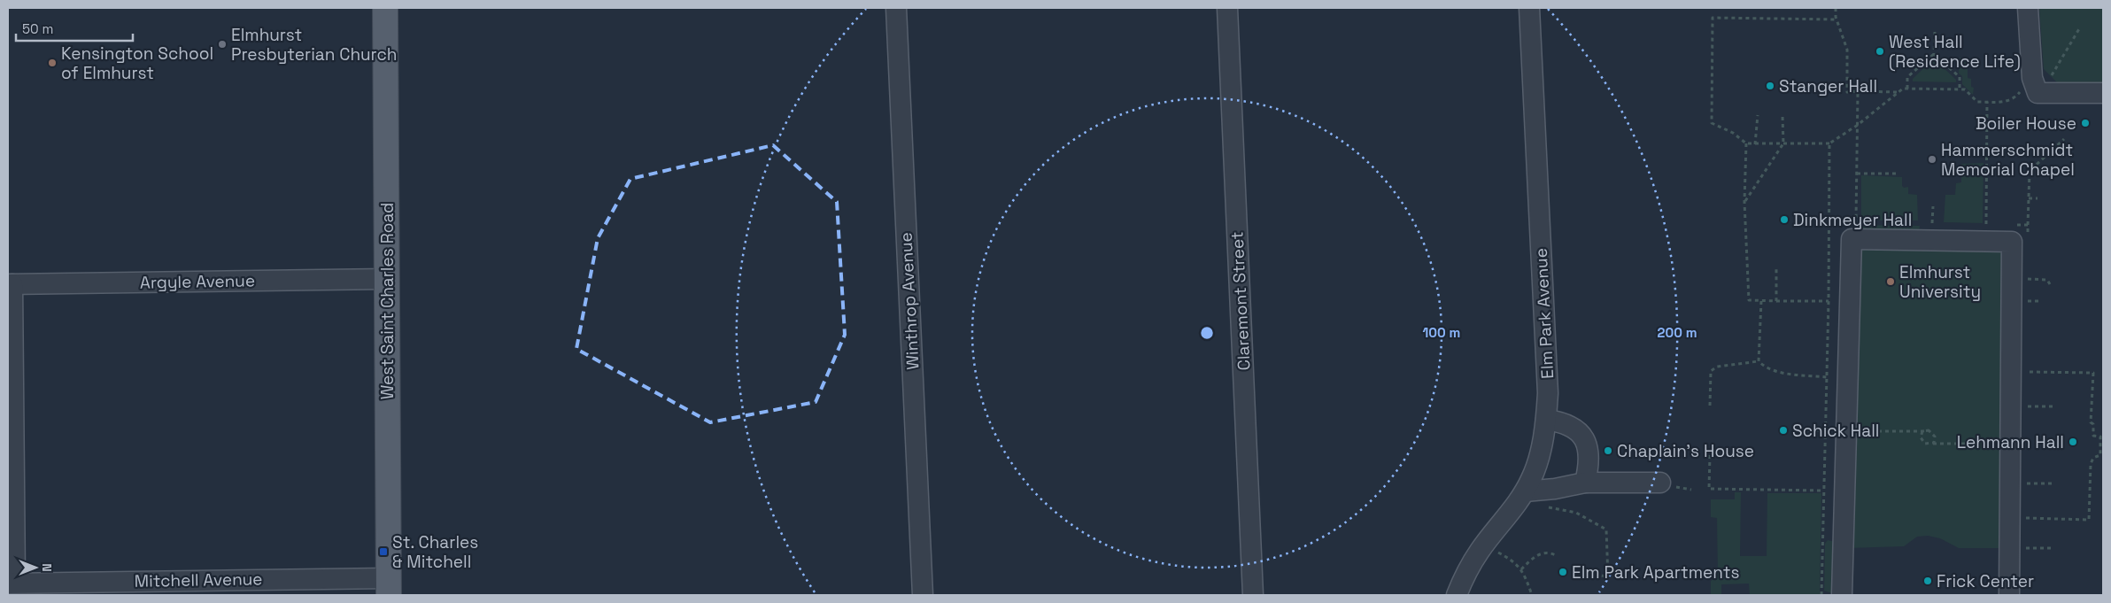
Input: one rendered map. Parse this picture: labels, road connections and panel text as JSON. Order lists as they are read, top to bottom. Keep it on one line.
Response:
{"streets":{"main road":["West Saint Charles Road"],"street":["Argyle Avenue","Winthrop Avenue","Claremont Street","Elm Park Avenue","Mitchell Avenue"]},"crossings":[["Argyle Avenue","West Saint Charles Road"],["West Saint Charles Road","Mitchell Avenue"]],"places":{"other":["Elmhurst Presbyterian Church","West Hall (Residence Life)","Kensington School of Elmhurst","Stanger Hall","Boiler House","Hammerschmidt Memorial Chapel","Dinkmeyer Hall","Elmhurst University","Schick Hall","Lehmann Hall","Chaplain's House","Elm Park Apartments","Frick Center"],"transit":["St. Charles & Mitchell"]},"scale_bar":"50 m","north":"right","rings":["100 m","200 m"]}
